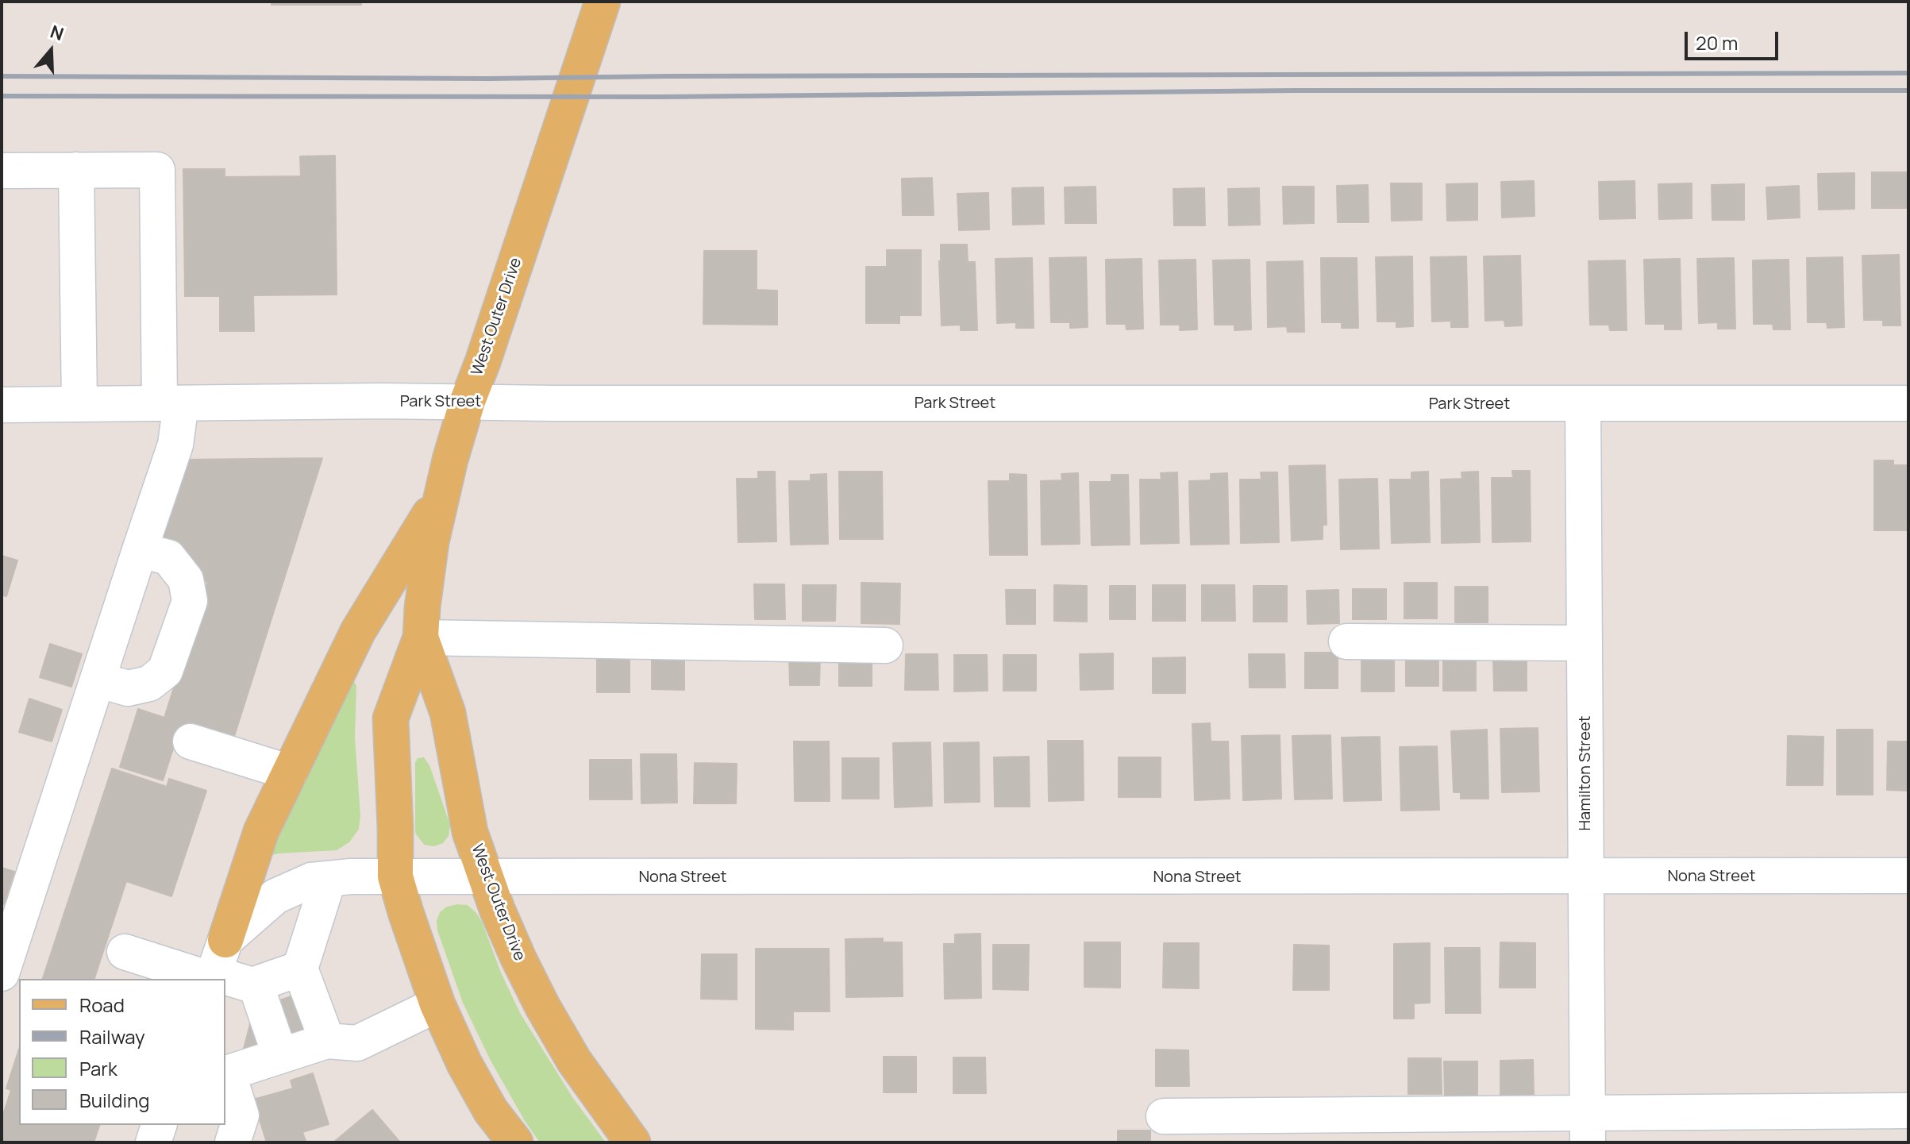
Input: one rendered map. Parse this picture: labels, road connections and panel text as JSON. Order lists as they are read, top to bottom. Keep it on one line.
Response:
{"streets":{"main road":["West Outer Drive"],"street":["Park Street","Hamilton Street","Nona Street"]},"crossings":[["West Outer Drive","Park Street"],["West Outer Drive","Nona Street"],["Park Street","Hamilton Street"],["Hamilton Street","Nona Street"]],"legend":["Road","Railway","Park","Building"],"scale_bar":"20 m","north":"top"}
